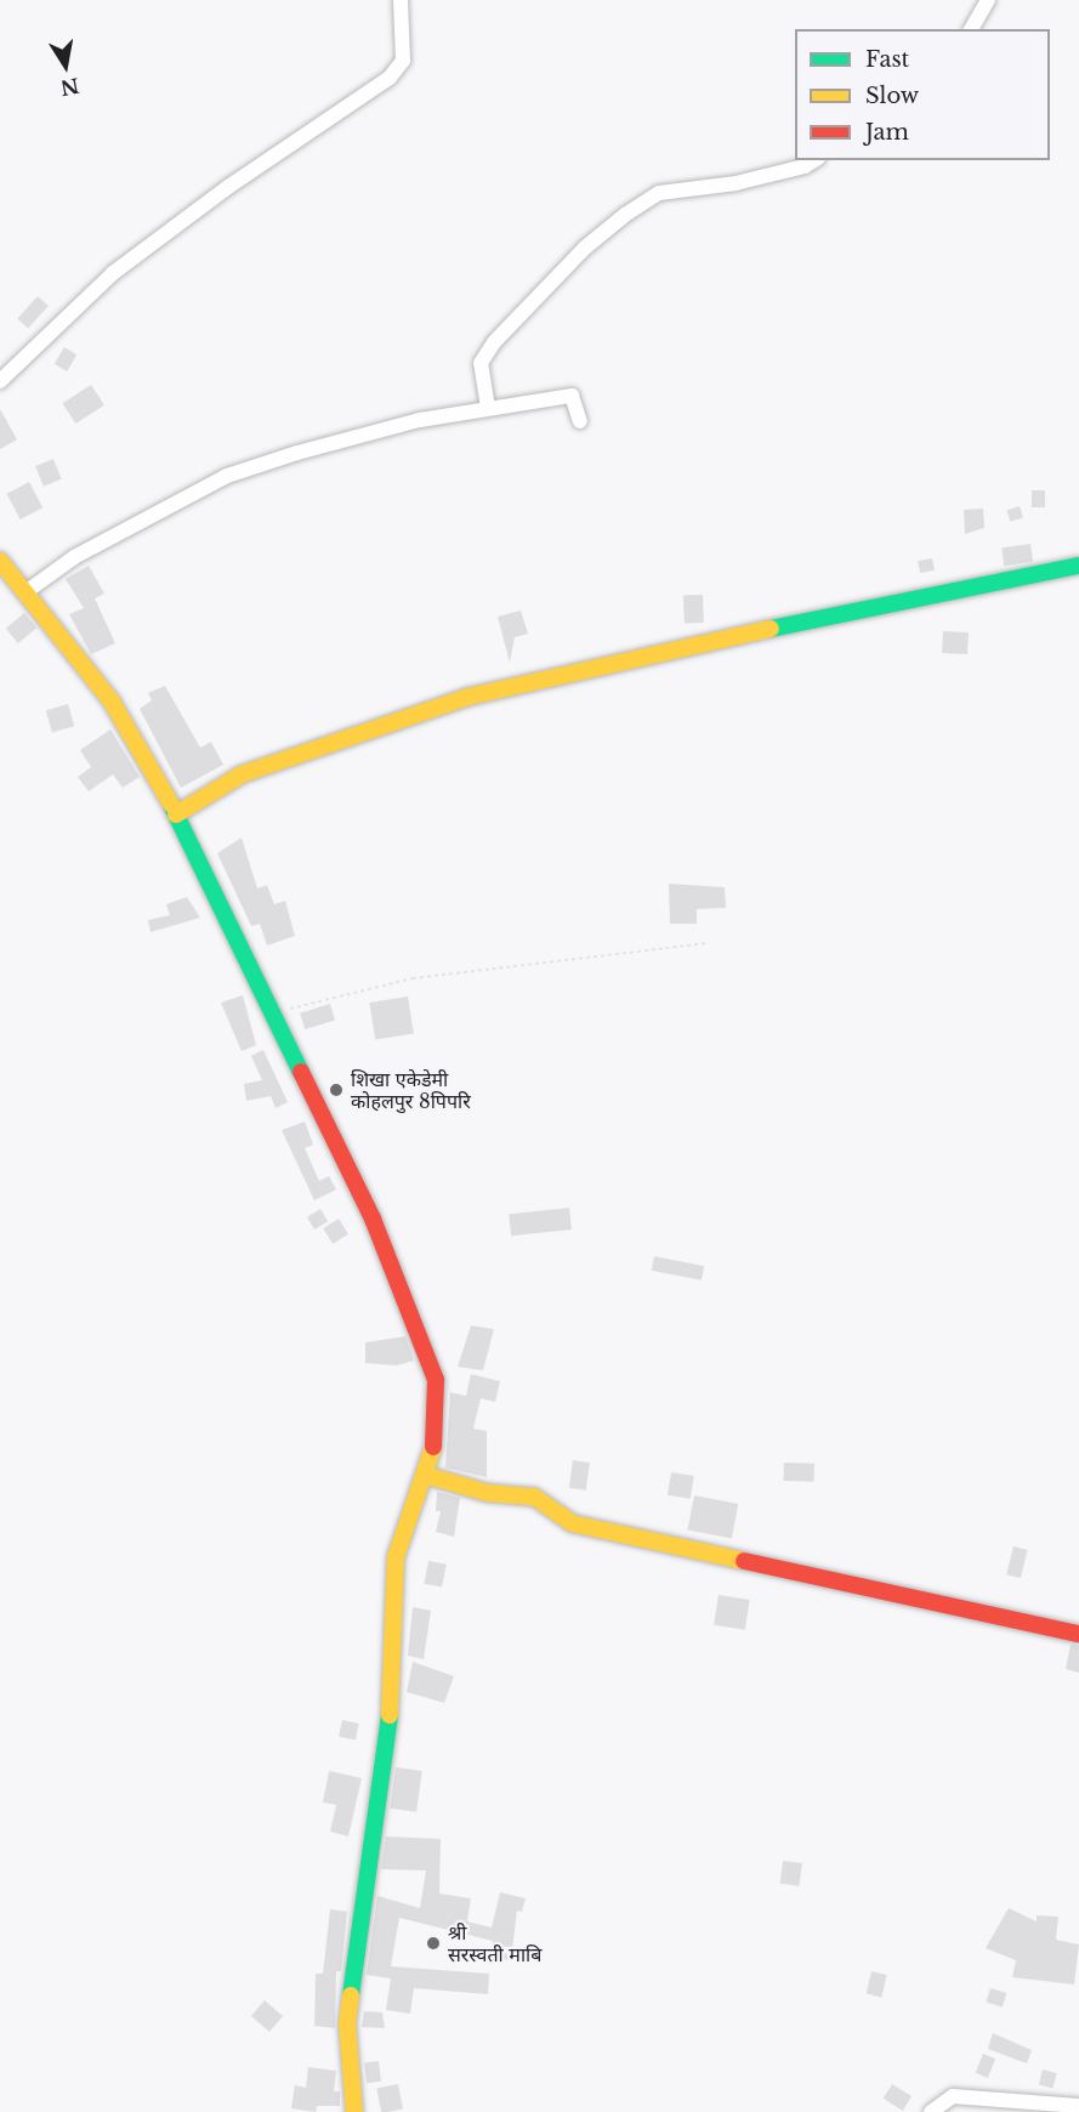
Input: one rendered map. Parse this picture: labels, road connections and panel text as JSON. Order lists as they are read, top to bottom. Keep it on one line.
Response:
{"places":["शिखा एकेडेमी कोहलपुर 8पिपरि","श्री सरस्वती माबि"],"legend":["Fast","Slow","Jam"],"north":"bottom"}
